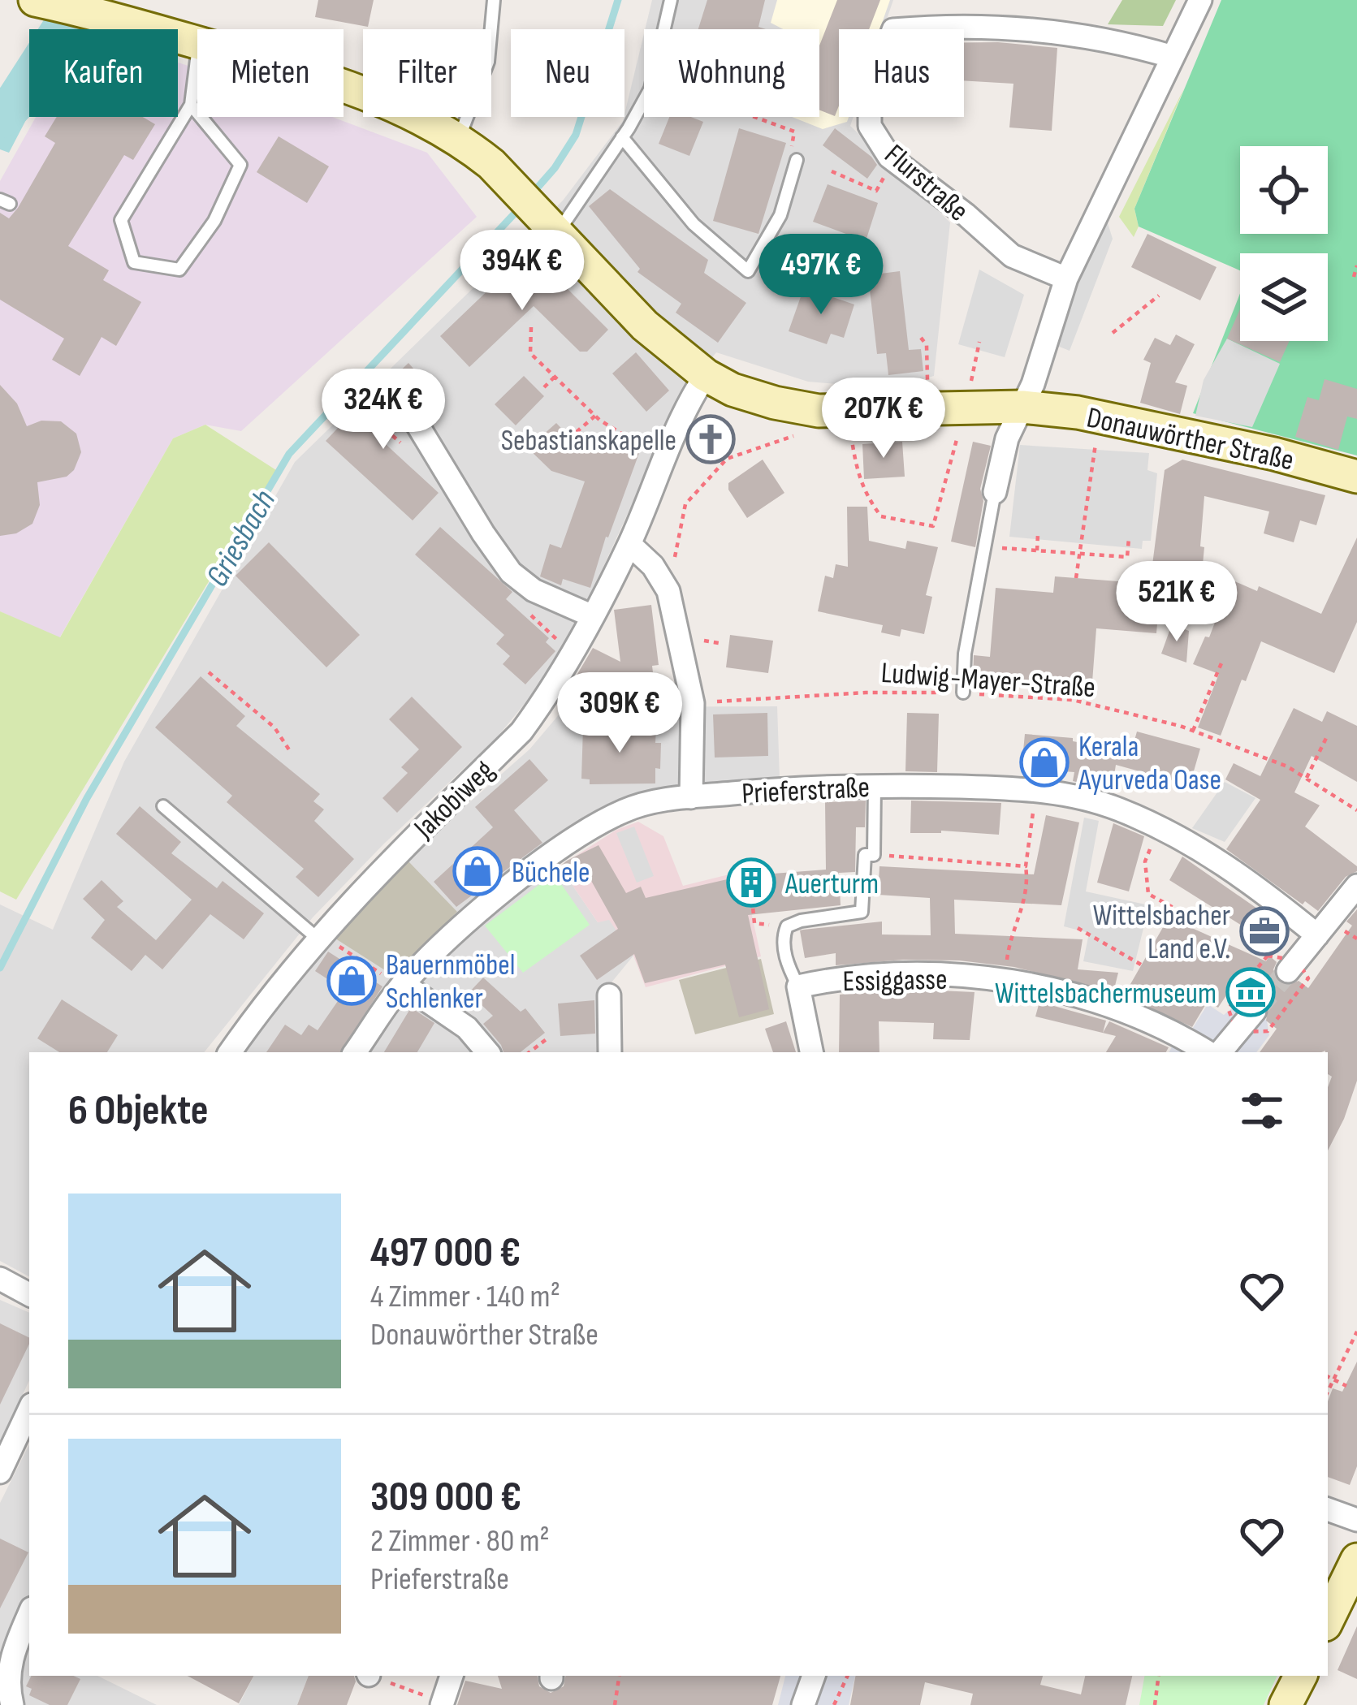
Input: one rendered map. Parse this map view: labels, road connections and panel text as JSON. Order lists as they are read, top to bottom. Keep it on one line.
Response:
{"streets":{"main road":["Donauwörther Straße"],"street":["Flurstraße","Prieferstraße","Jakobiweg","Essiggasse"],"path":["Ludwig-Mayer-Straße"]},"crossings":[["Donauwörther Straße","Jakobiweg"],["Ludwig-Mayer-Straße","Jakobiweg"]],"water":["Griesbach"],"places":{"church":["Sebastianskapelle"],"shop":["Kerala Ayurveda Oase","Büchele","Bauernmöbel Schlenker"],"building":["Auerturm"],"office":["Wittelsbacher Land e.V."],"museum":["Wittelsbachermuseum"]},"page":{"chip":["Kaufen","Mieten","Filter","Neu","Wohnung","Haus"],"price":["394K €","497K €","324K €","207K €","521K €","309K €"],"heading":"6 Objekte","list":[{"name":"497 000 €","note":"4 Zimmer · 140 m² · Donauwörther Straße"},{"name":"309 000 €","note":"2 Zimmer · 80 m² · Prieferstraße"}]}}
